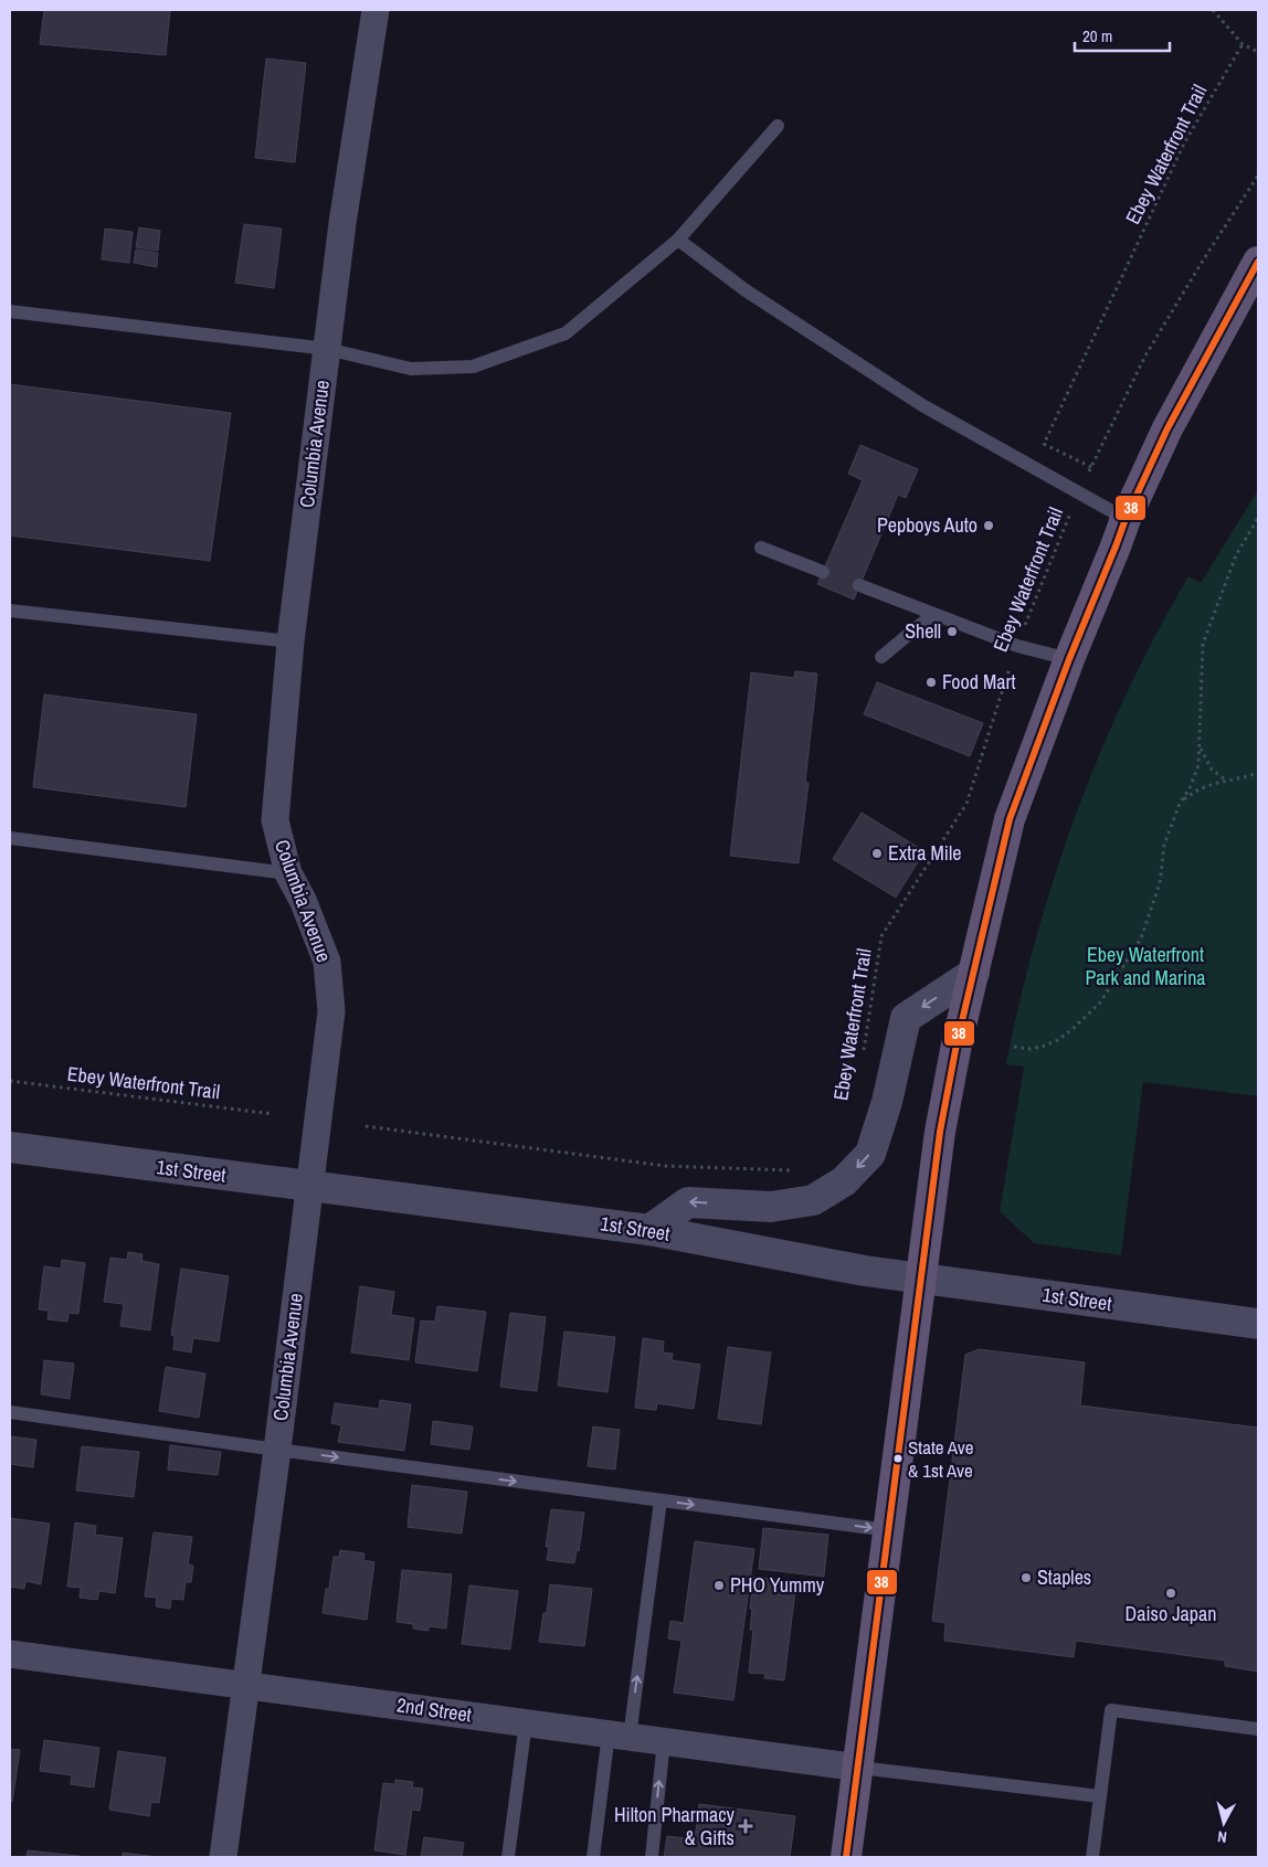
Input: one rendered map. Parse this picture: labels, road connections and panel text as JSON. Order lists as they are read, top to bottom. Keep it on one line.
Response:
{"streets":{"street":["Columbia Avenue","1st Street","2nd Street"],"path":["Ebey Waterfront Trail"]},"crossings":[["Columbia Avenue","1st Street"],["Columbia Avenue","2nd Street"]],"parks":["Ebey Waterfront Park and Marina"],"places":{"other":["Pepboys Auto","Shell","Food Mart","Extra Mile","State Ave & 1st Ave","Staples","PHO Yummy","Daiso Japan"],"health":["Hilton Pharmacy & Gifts"]},"lines":["transit line 38"],"scale_bar":"20 m","north":"bottom"}
